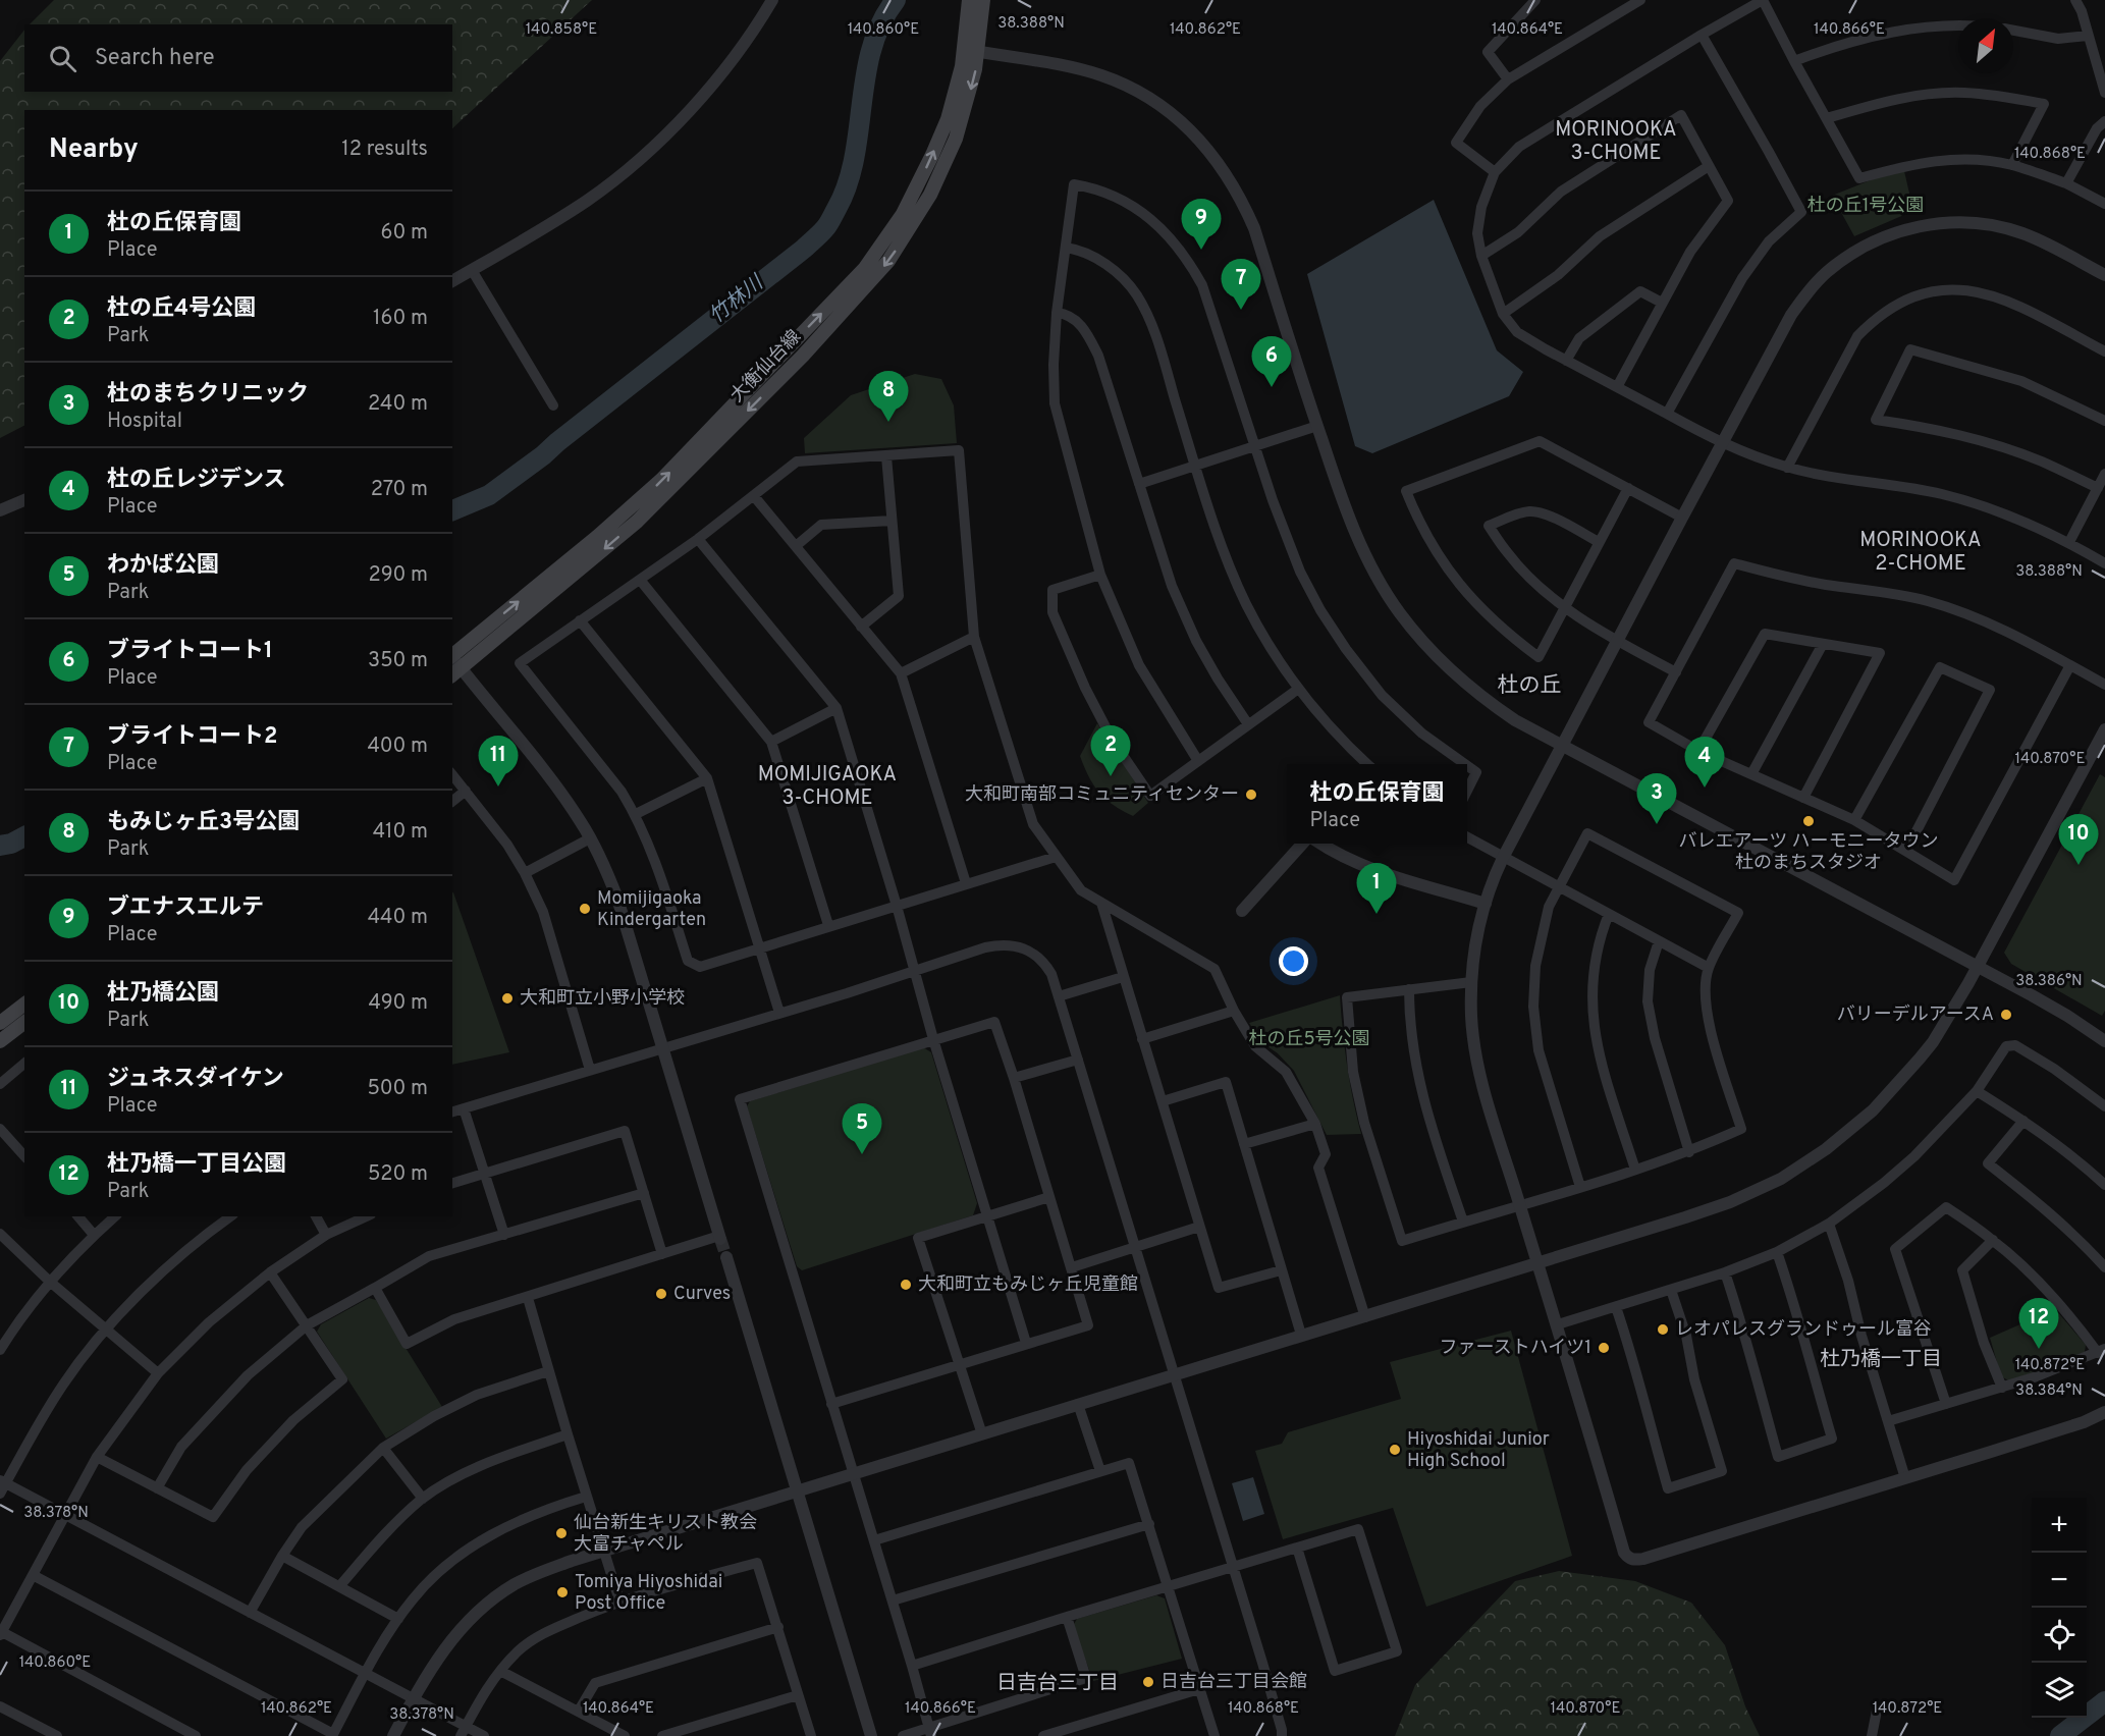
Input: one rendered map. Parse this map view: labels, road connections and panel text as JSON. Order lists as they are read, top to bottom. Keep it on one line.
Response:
{"streets":{"main road":["大衡仙台線"]},"districts":["MORINOOKA 3-CHOME","MORINOOKA 2-CHOME","杜の丘","MOMIJIGAOKA 3-CHOME","杜乃橋一丁目","日吉台三丁目"],"water":["竹林川"],"parks":["杜の丘1号公園","杜の丘5号公園"],"places":["大和町南部コミュニティセンター","バレエアーツ ハーモニータウン 杜のまちスタジオ","Momijigaoka Kindergarten","大和町立小野小学校","バリーデルアースA","大和町立もみじヶ丘児童館","Curves","レオパレスグランドゥール富谷","ファーストハイツ1","Hiyoshidai Junior High School","仙台新生キリスト教会 大富チャペル","Tomiya Hiyoshidai Post Office","日吉台三丁目会館"],"north":"top right","page":{"search":"Search here","heading":["Nearby","12 results"],"list":[{"mark":"1","name":"杜の丘保育園","note":"Place","value":"60 m"},{"mark":"2","name":"杜の丘4号公園","note":"Park","value":"160 m"},{"mark":"3","name":"杜のまちクリニック","note":"Hospital","value":"240 m"},{"mark":"4","name":"杜の丘レジデンス","note":"Place","value":"270 m"},{"mark":"5","name":"わかば公園","note":"Park","value":"290 m"},{"mark":"6","name":"ブライトコート1","note":"Place","value":"350 m"},{"mark":"7","name":"ブライトコート2","note":"Place","value":"400 m"},{"mark":"8","name":"もみじヶ丘3号公園","note":"Park","value":"410 m"},{"mark":"9","name":"ブエナスエルテ","note":"Place","value":"440 m"},{"mark":"10","name":"杜乃橋公園","note":"Park","value":"490 m"},{"mark":"11","name":"ジュネスダイケン","note":"Place","value":"500 m"},{"mark":"12","name":"杜乃橋一丁目公園","note":"Park","value":"520 m"}],"pins":["9","7","6","8","2","11","4","3","10","1","5","12"],"popup":["杜の丘保育園","Place"],"map_buttons":["+","−"]},"coordinates":["38.388°N","140.858°E","140.860°E","140.862°E","140.864°E","140.866°E","140.868°E","140.870°E","38.386°N","140.872°E","38.384°N","38.378°N"]}
